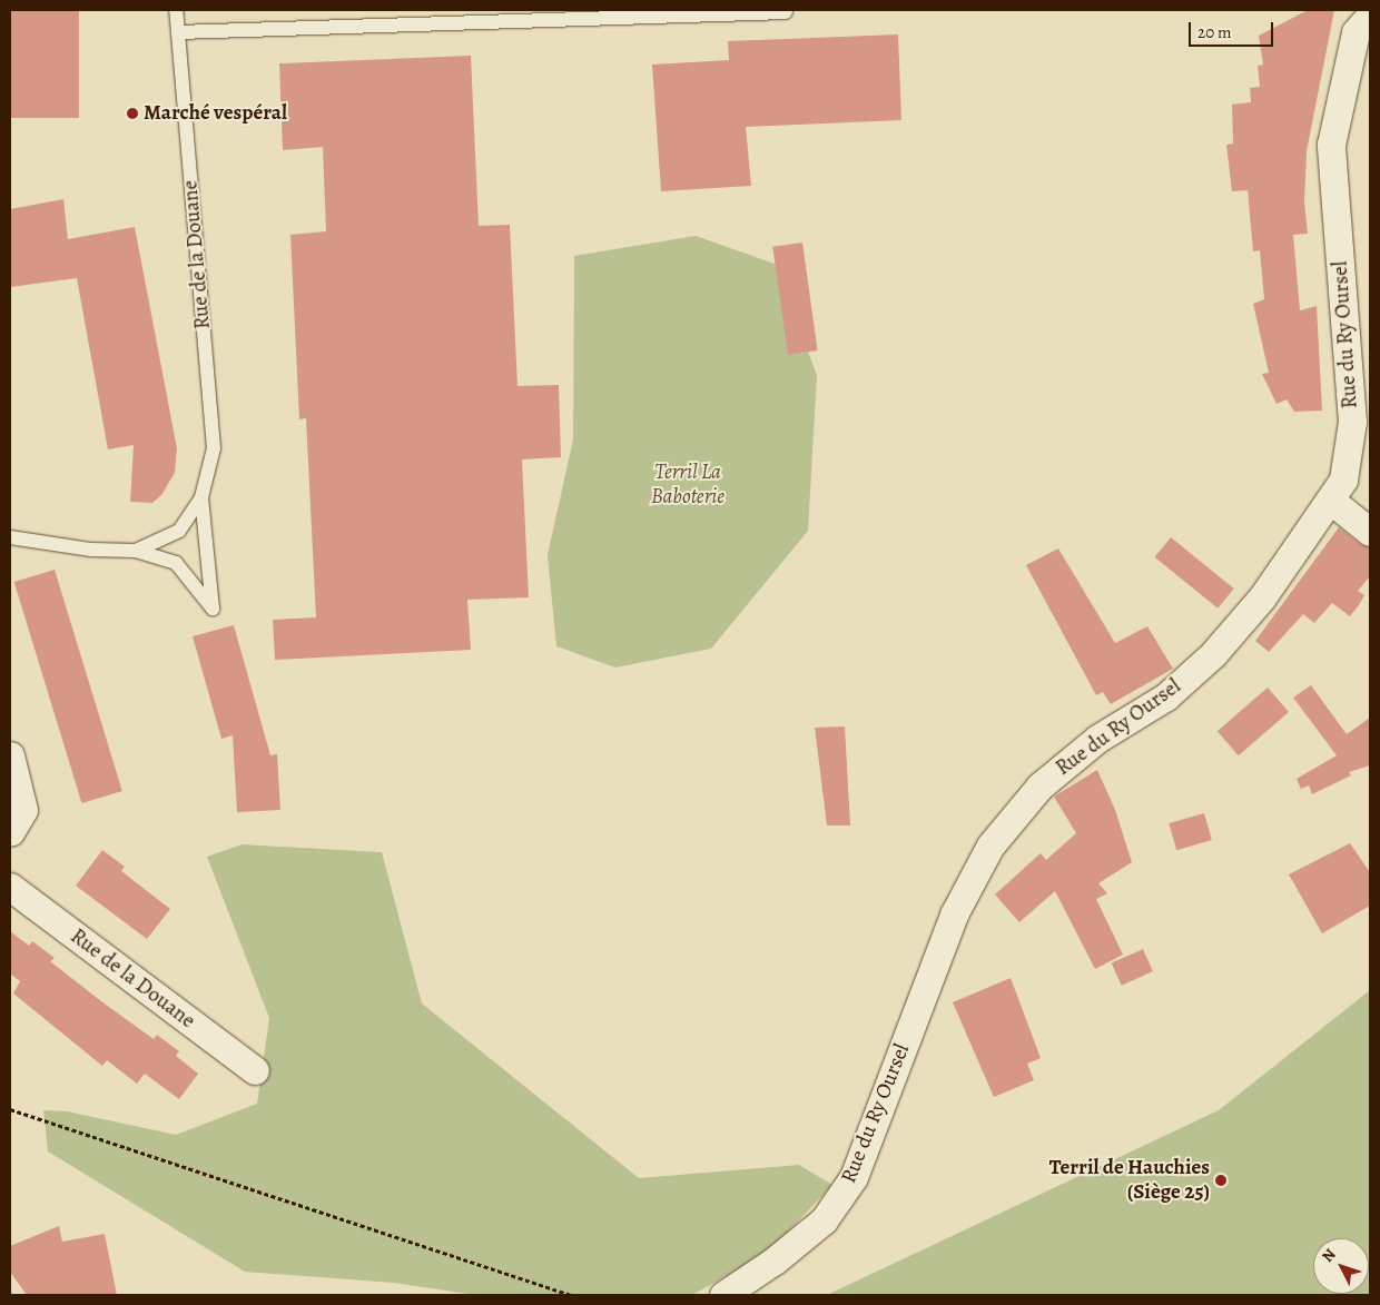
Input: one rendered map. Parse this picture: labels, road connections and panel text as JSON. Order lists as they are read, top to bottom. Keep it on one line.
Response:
{"streets":{"street":["Rue de la Douane","Rue du Ry Oursel"]},"parks":["Terril La Baboterie"],"places":["Marché vespéral","Terril de Hauchies (Siège 25)"],"scale_bar":"20 m","north":"top left"}
